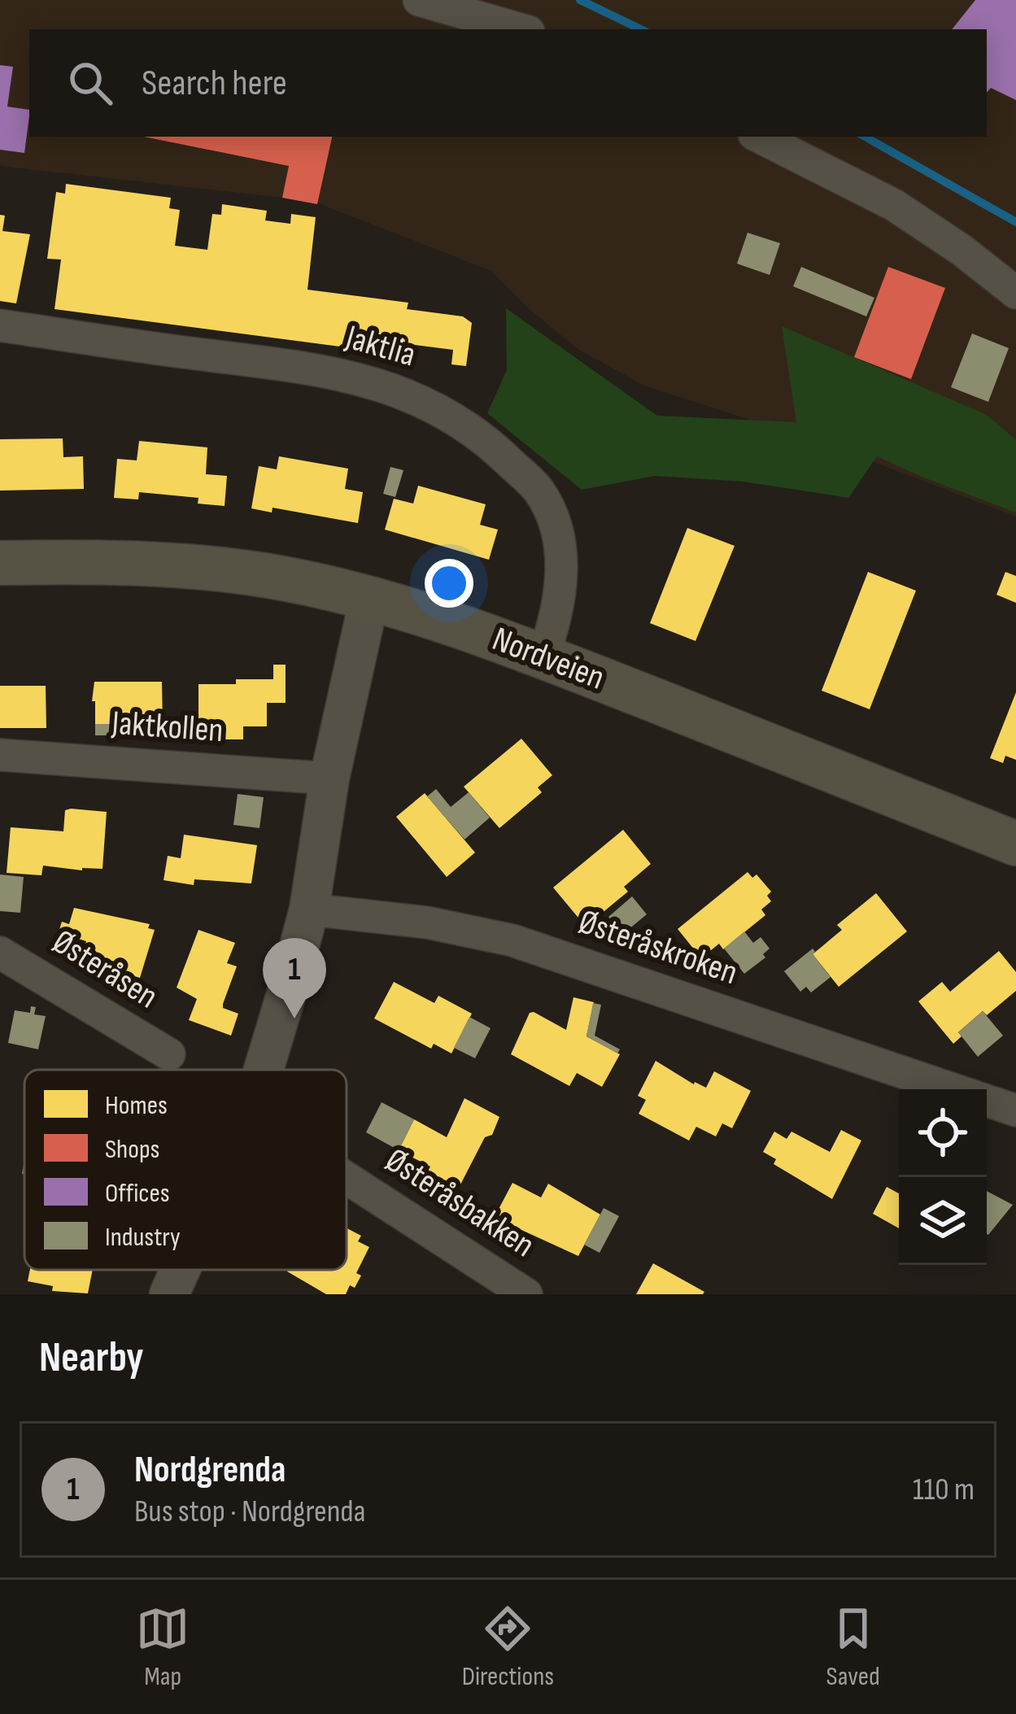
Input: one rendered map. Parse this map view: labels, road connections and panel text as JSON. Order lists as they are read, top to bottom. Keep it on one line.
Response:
{"streets":{"main road":["Nordveien"],"street":["Jaktlia","Jaktkollen","Østeråskroken","Østeråsen","Østeråsbakken"]},"crossings":[["Jaktlia","Nordveien"]],"legend":["Homes","Shops","Offices","Industry"],"page":{"search":"Search here","pins":"1","heading":"Nearby","list":[{"mark":"1","name":"Nordgrenda","note":"Bus stop · Nordgrenda","value":"110 m"}],"nav":["Map","Directions","Saved"]}}
